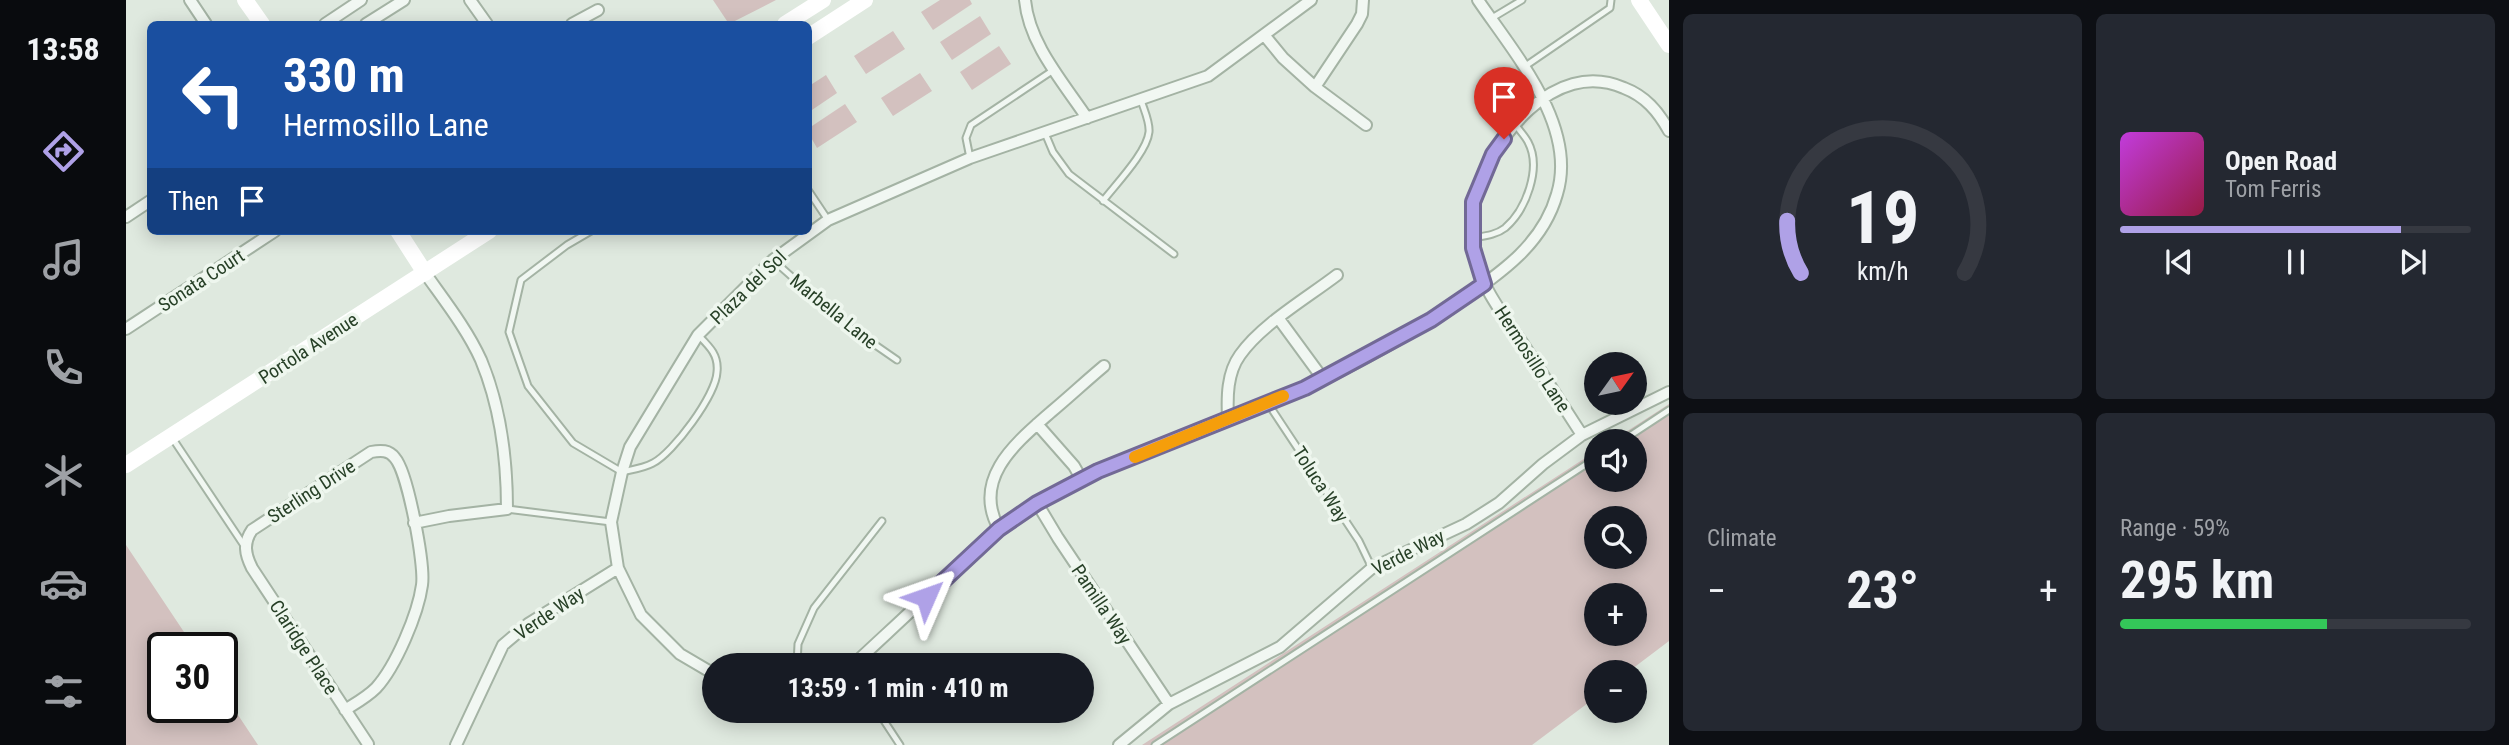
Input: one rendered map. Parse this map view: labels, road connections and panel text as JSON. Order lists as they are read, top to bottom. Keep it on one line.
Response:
{"streets":{"main road":["Portola Avenue"],"street":["Sonata Court","Plaza del Sol","Hermosillo Lane","Sterling Drive","Verde Way","Pamilla Way","Claridge Place"],"lane":["Marbella Lane","Toluca Way"]},"crossings":[["Plaza del Sol","Marbella Lane"],["Plaza del Sol","Verde Way"],["Hermosillo Lane","Verde Way"],["Toluca Way","Verde Way"],["Sterling Drive","Claridge Place"],["Verde Way","Pamilla Way"]],"north":"top right","page":{"tabs":"13:58","turn":["330 m","Hermosillo Lane"],"song":["Open Road","Tom Ferris"],"then":"Then","map_buttons":["+","−"],"tile":["Climate",["Range · 59%","295 km"]],"heat":["−","23°","+"],"limit":"30","trip":"13:59 · 1 min · 410 m","gauge":["19","km/h"]}}
